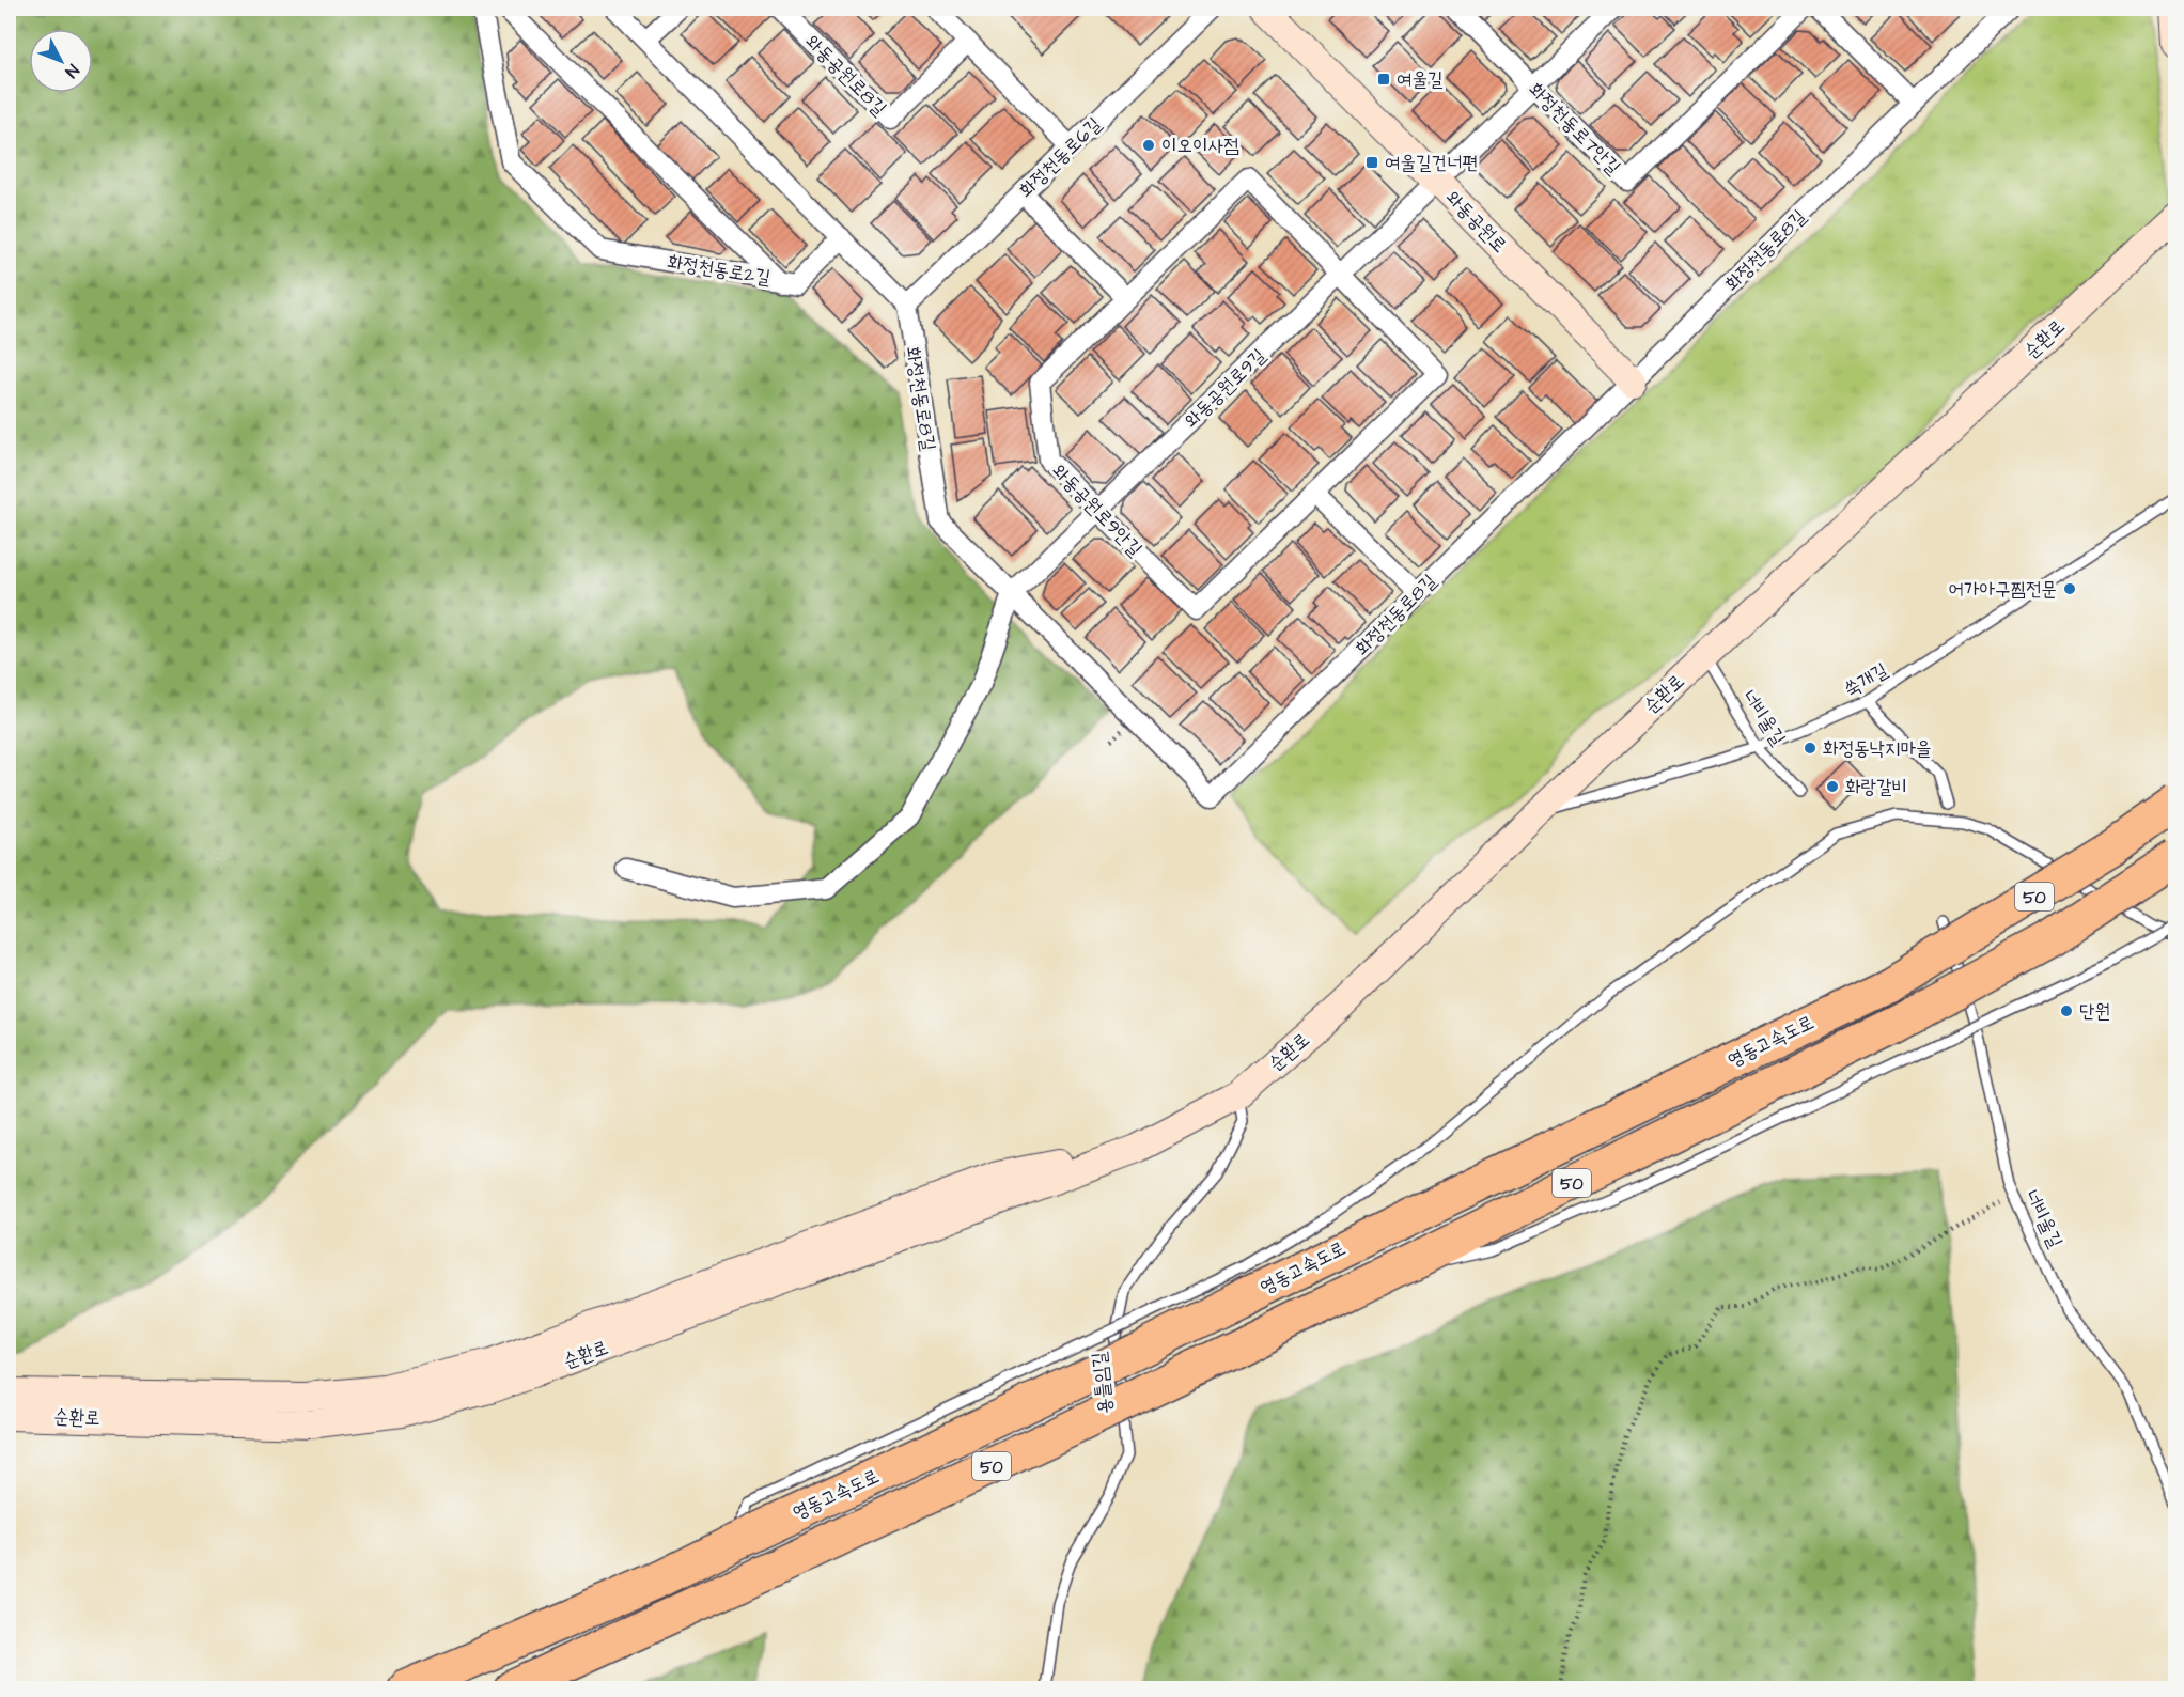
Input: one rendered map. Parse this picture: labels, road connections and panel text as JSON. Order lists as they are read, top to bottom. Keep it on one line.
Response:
{"streets":{"highway":["50","영동고속도로"],"main road":["와동공원로","순환로"],"street":["와동공원로8길","화정천동로7안길","화정천동로6길","화정천동로8길","화정천동로2길","와동공원로9길","와동공원로9안길"],"lane":["쑥개길","너비울길","용틀임길"]},"crossings":[["화정천동로7안길","와동공원로9길"],["화정천동로6길","화정천동로8길"],["와동공원로","화정천동로8길"],["와동공원로","와동공원로9길"],["화정천동로8길","와동공원로9길"],["순환로","쑥개길"],["순환로","너비울길"],["순환로","용틀임길"],["와동공원로9길","와동공원로9안길"],["쑥개길","너비울길"]],"places":{"transit":["여울길","여울길건너편"],"other":["이오이사점","어가아구찜전문","화정동낙지마을","화랑갈비","단원"]},"north":"bottom right"}
